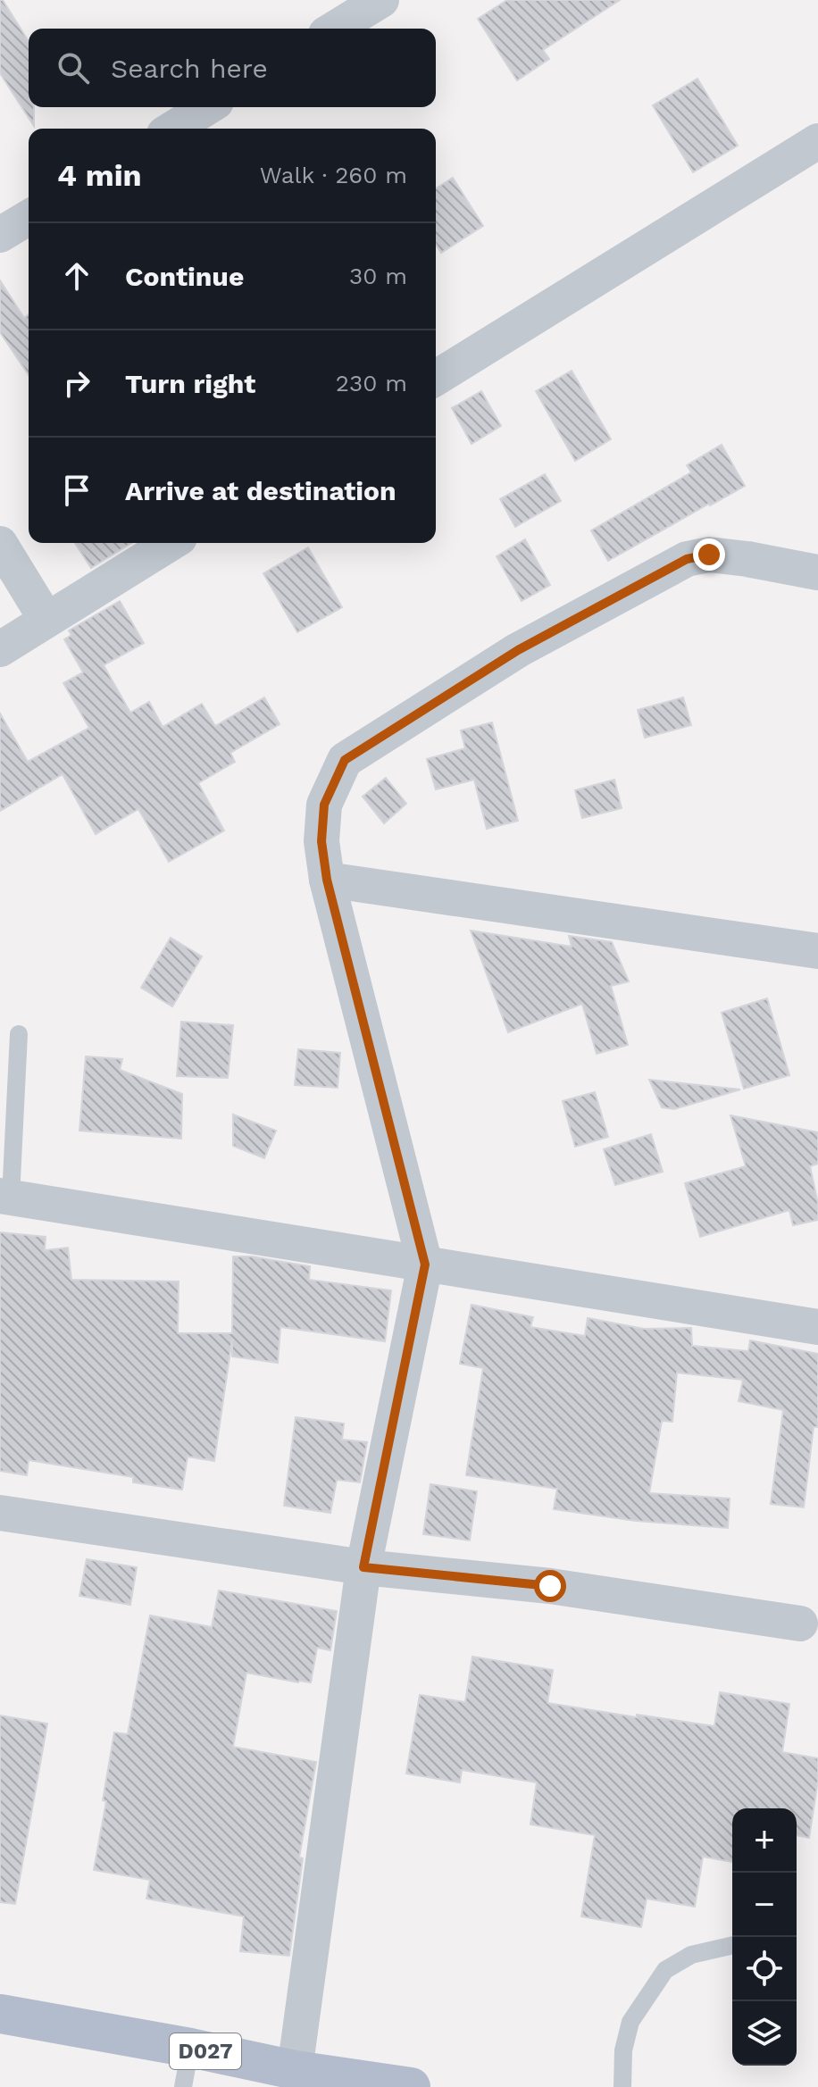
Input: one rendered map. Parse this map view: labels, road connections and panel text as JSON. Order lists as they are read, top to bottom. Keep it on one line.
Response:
{"streets":{"main road":["D027"]},"page":{"search":"Search here","heading":["4 min","Walk · 260 m"],"list":[["Continue","30 m"],["Turn right","230 m"],"Arrive at destination"],"map_buttons":["+","−"]}}
